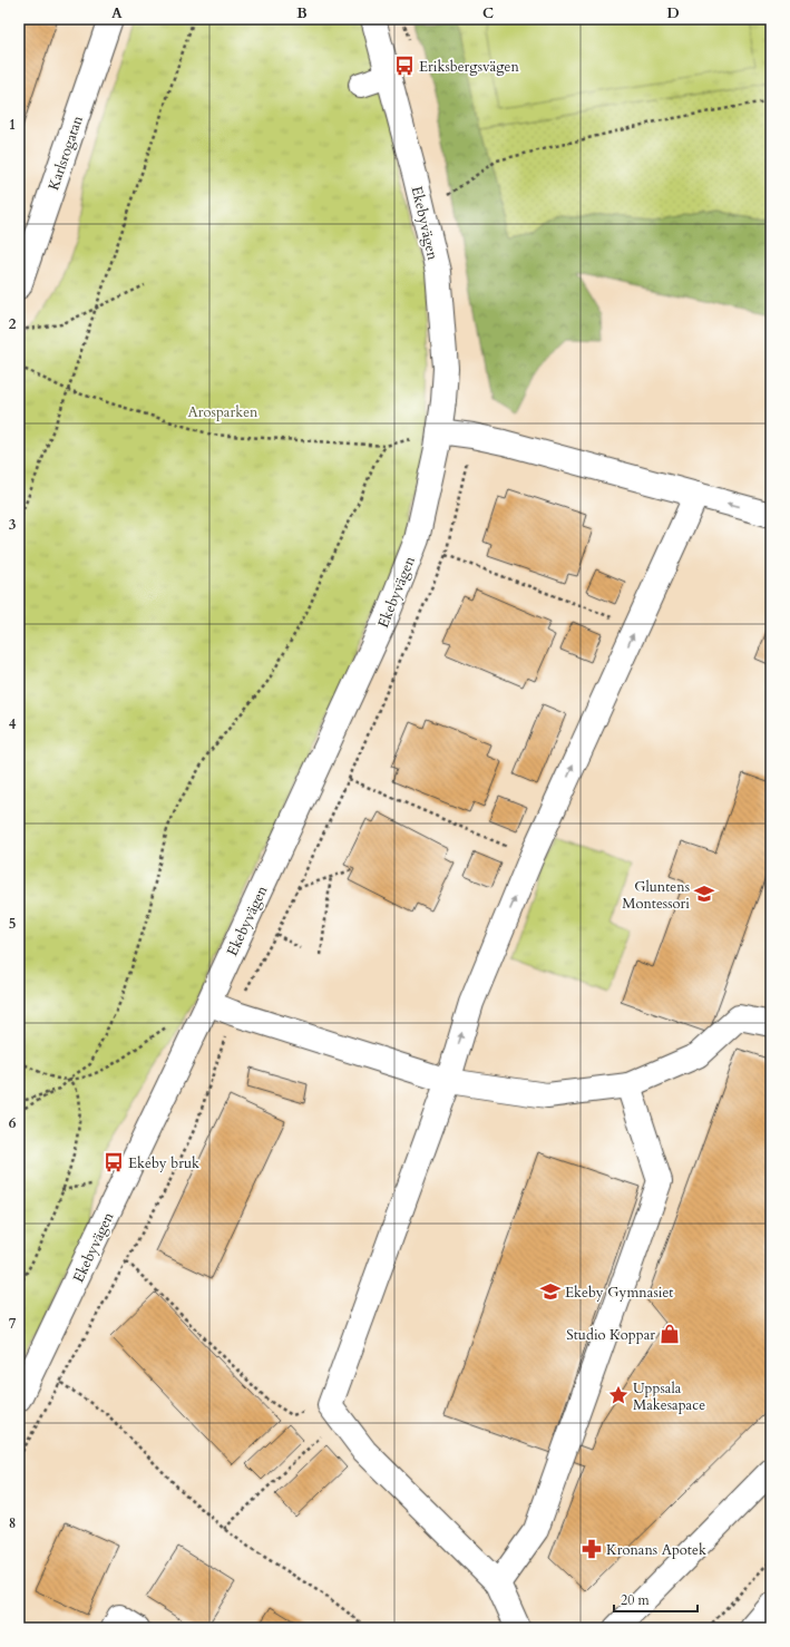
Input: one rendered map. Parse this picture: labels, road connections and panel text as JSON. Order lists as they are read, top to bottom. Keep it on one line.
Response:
{"streets":{"street":["Karlsrogatan","Ekebyvägen"]},"parks":["Arosparken"],"places":{"bus stop":["Eriksbergsvägen","Ekeby bruk"],"school or university":["Gluntens Montessori","Ekeby Gymnasiet"],"shop":["Studio Koppar"],"place":["Uppsala Makesapace"],"pharmacy":["Kronans Apotek"]},"scale_bar":"20 m","grid":{"columns":["A","B","C","D"],"rows":["1","2","3","4","5","6","7","8"]}}
